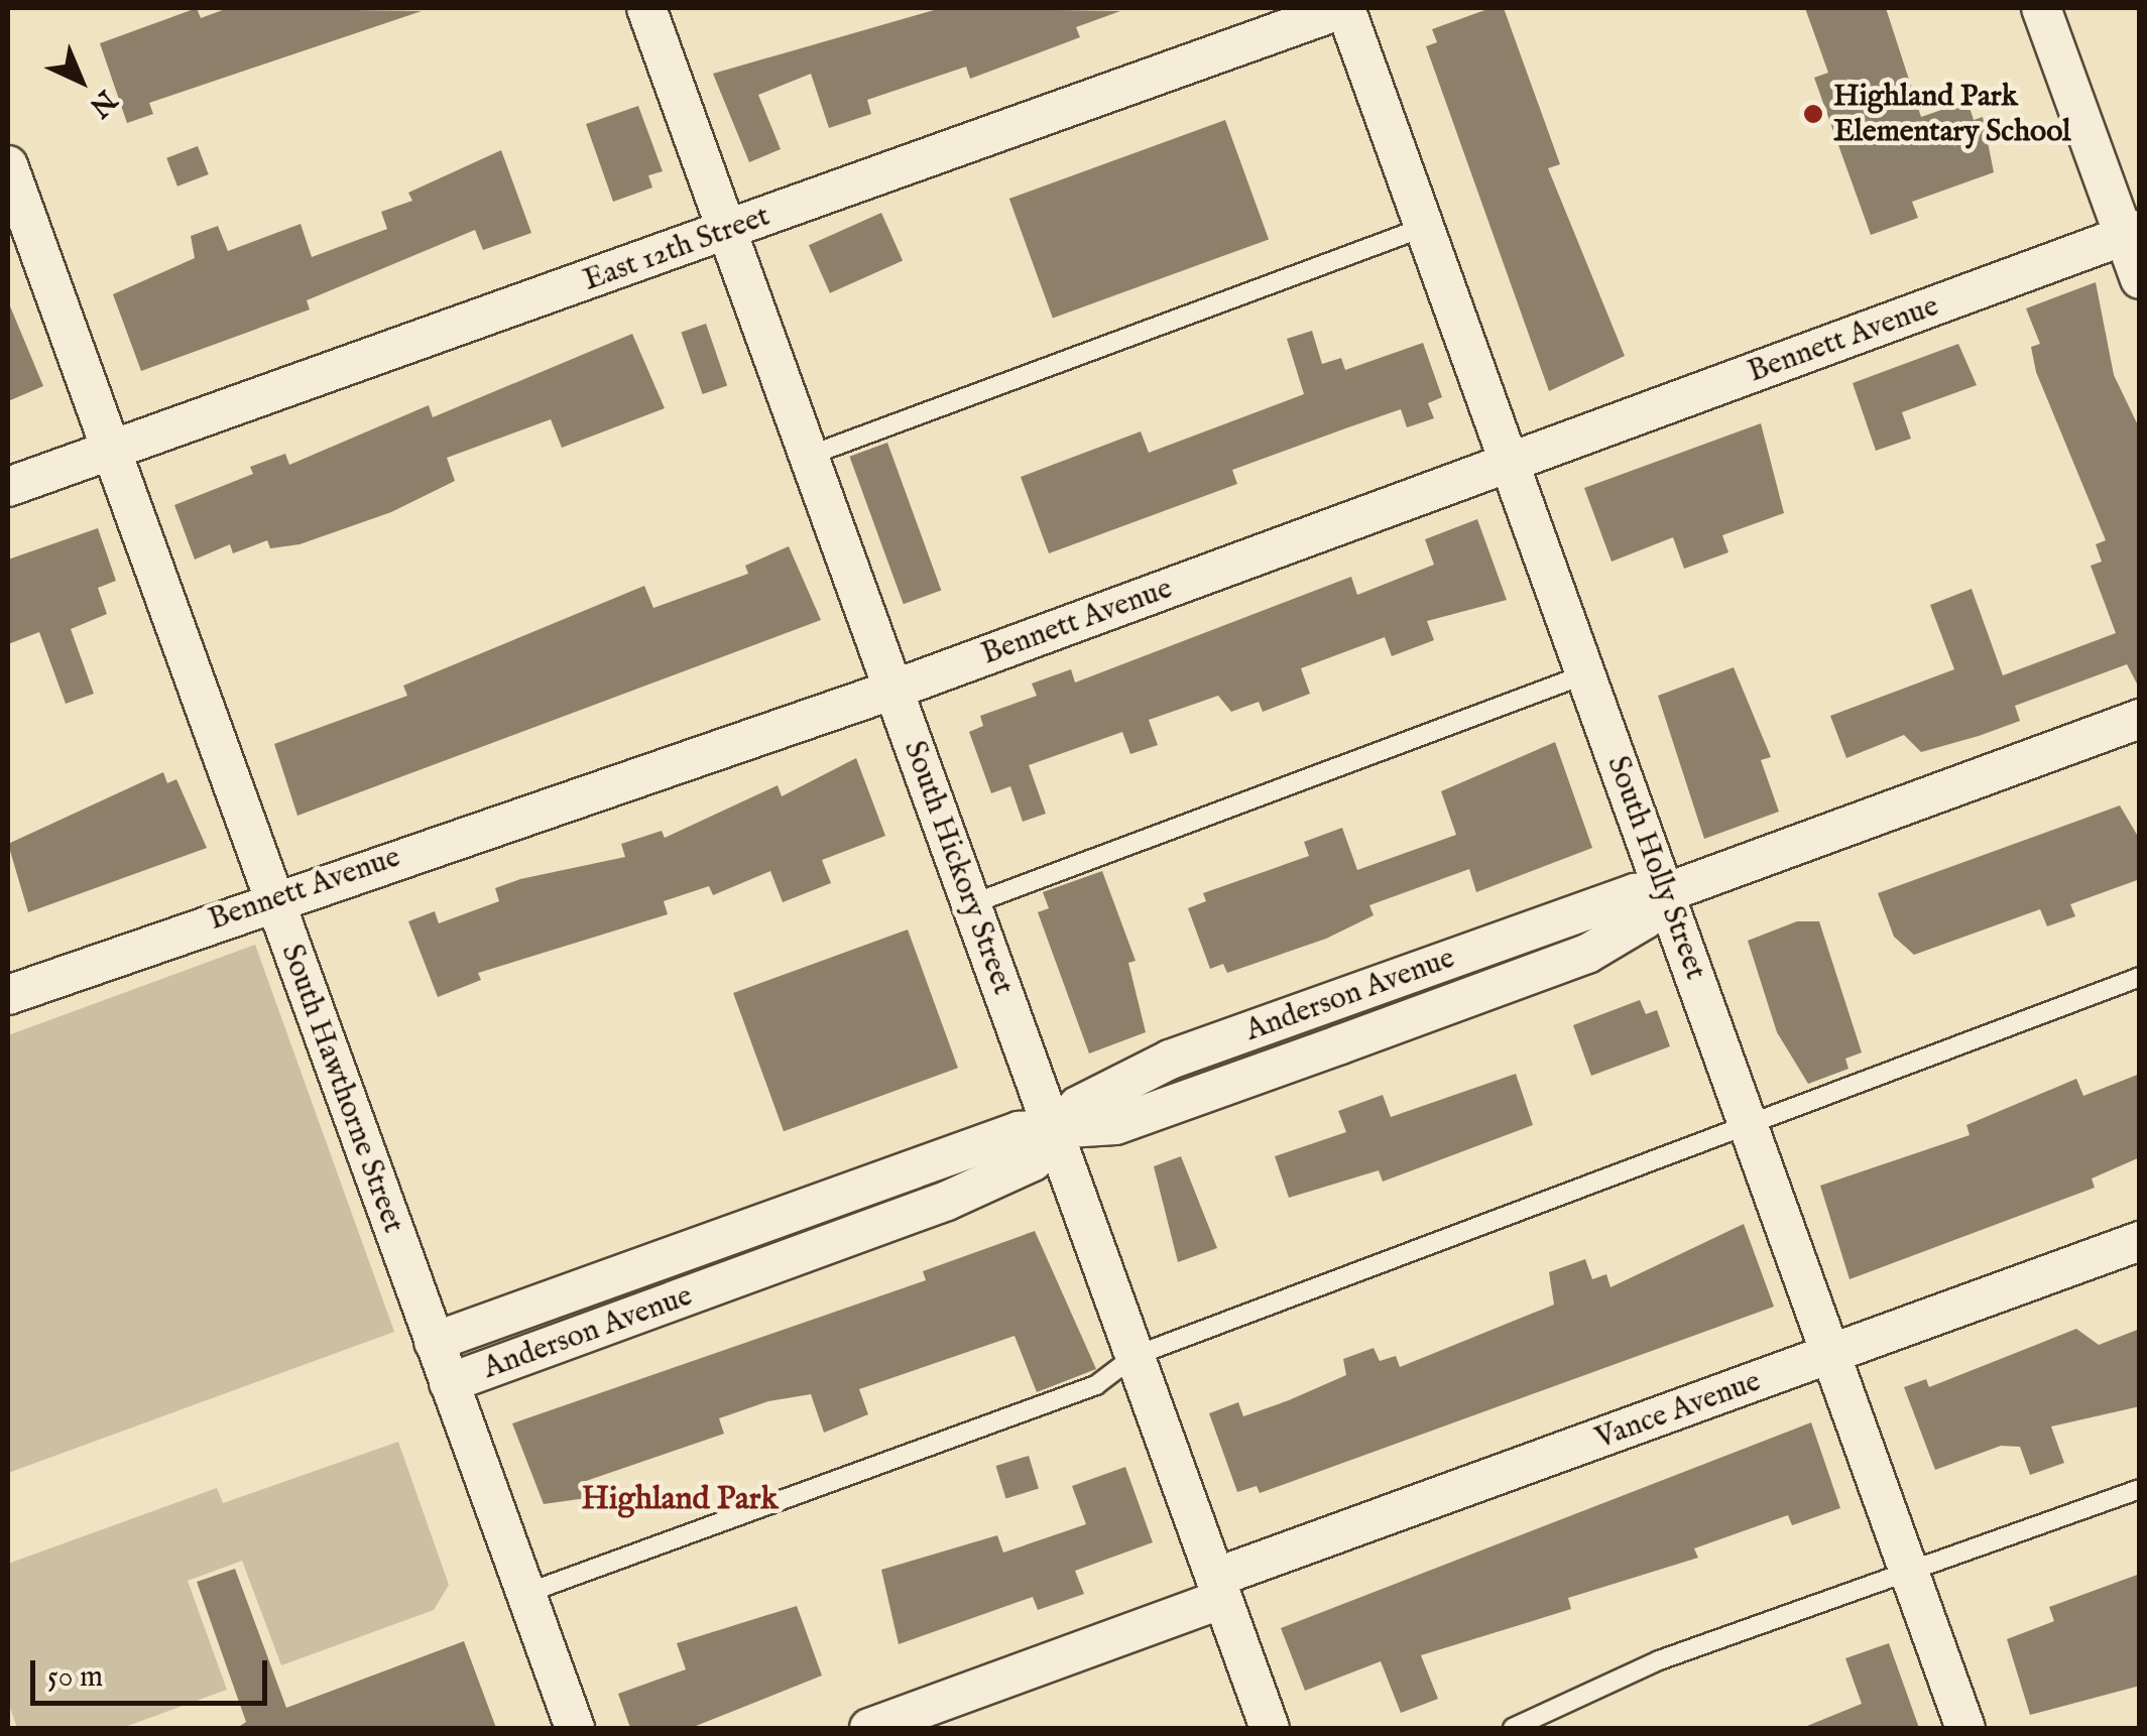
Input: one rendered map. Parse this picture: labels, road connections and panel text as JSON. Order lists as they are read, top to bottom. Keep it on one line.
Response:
{"streets":{"street":["East 12th Street","Bennett Avenue","South Hickory Street","South Holly Street","Anderson Avenue","South Hawthorne Street","Vance Avenue"]},"crossings":[["East 12th Street","South Hickory Street"],["East 12th Street","South Holly Street"],["East 12th Street","South Hawthorne Street"],["Bennett Avenue","South Hickory Street"],["Bennett Avenue","South Holly Street"],["Bennett Avenue","South Hawthorne Street"],["South Hickory Street","Anderson Avenue"],["South Hickory Street","Vance Avenue"],["South Holly Street","Anderson Avenue"],["South Holly Street","Vance Avenue"],["Anderson Avenue","South Hawthorne Street"]],"districts":["Highland Park"],"places":["Highland Park Elementary School"],"scale_bar":"50 m","north":"bottom right"}
